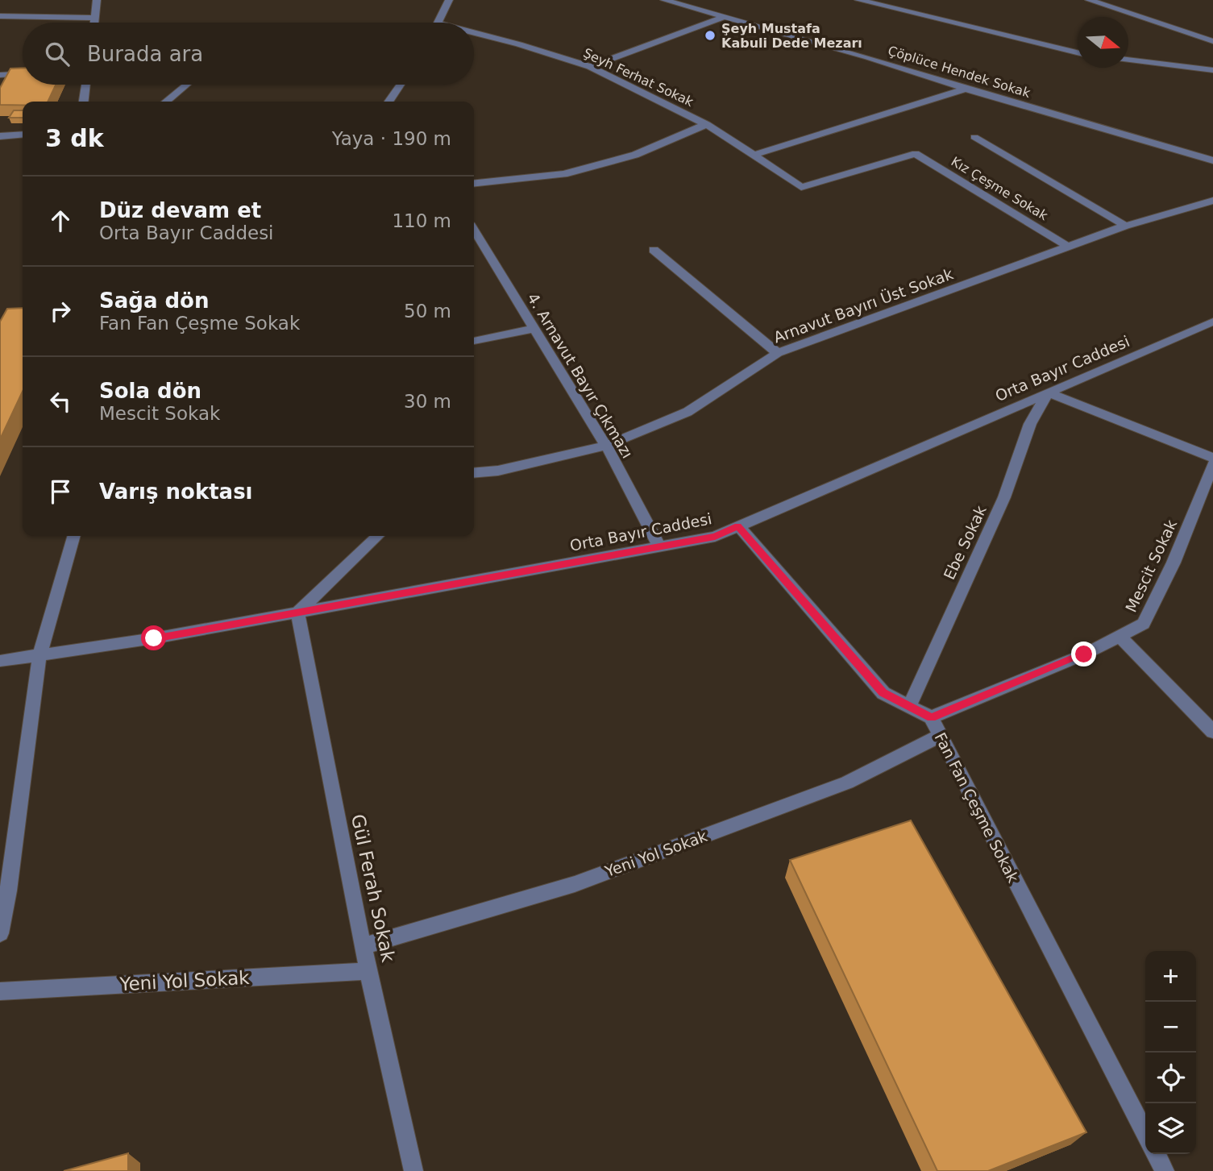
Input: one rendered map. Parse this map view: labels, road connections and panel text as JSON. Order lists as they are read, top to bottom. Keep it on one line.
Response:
{"streets":{"street":["Çöplüce Hendek Sokak","Şeyh Ferhat Sokak","Kız Çeşme Sokak","Arnavut Bayırı Üst Sokak","Orta Bayır Caddesi","4. Arnavut Bayır Çıkmazı","Ebe Sokak","Mescit Sokak","Fan Fan Çeşme Sokak","Yeni Yol Sokak","Gül Ferah Sokak"]},"crossings":[["Şeyh Ferhat Sokak","Kız Çeşme Sokak"],["Kız Çeşme Sokak","Arnavut Bayırı Üst Sokak"],["Arnavut Bayırı Üst Sokak","4. Arnavut Bayır Çıkmazı"],["Orta Bayır Caddesi","4. Arnavut Bayır Çıkmazı"],["Orta Bayır Caddesi","Ebe Sokak"],["Orta Bayır Caddesi","Fan Fan Çeşme Sokak"],["Orta Bayır Caddesi","Gül Ferah Sokak"],["Ebe Sokak","Fan Fan Çeşme Sokak"],["Mescit Sokak","Fan Fan Çeşme Sokak"],["Fan Fan Çeşme Sokak","Yeni Yol Sokak"],["Yeni Yol Sokak","Gül Ferah Sokak"]],"places":["Şeyh Mustafa Kabuli Dede Mezarı"],"north":"right","page":{"search":"Burada ara","heading":["3 dk","Yaya · 190 m"],"list":[["Düz devam et","Orta Bayır Caddesi","110 m"],["Sağa dön","Fan Fan Çeşme Sokak","50 m"],["Sola dön","Mescit Sokak","30 m"],"Varış noktası"],"map_buttons":["+","−"]}}
